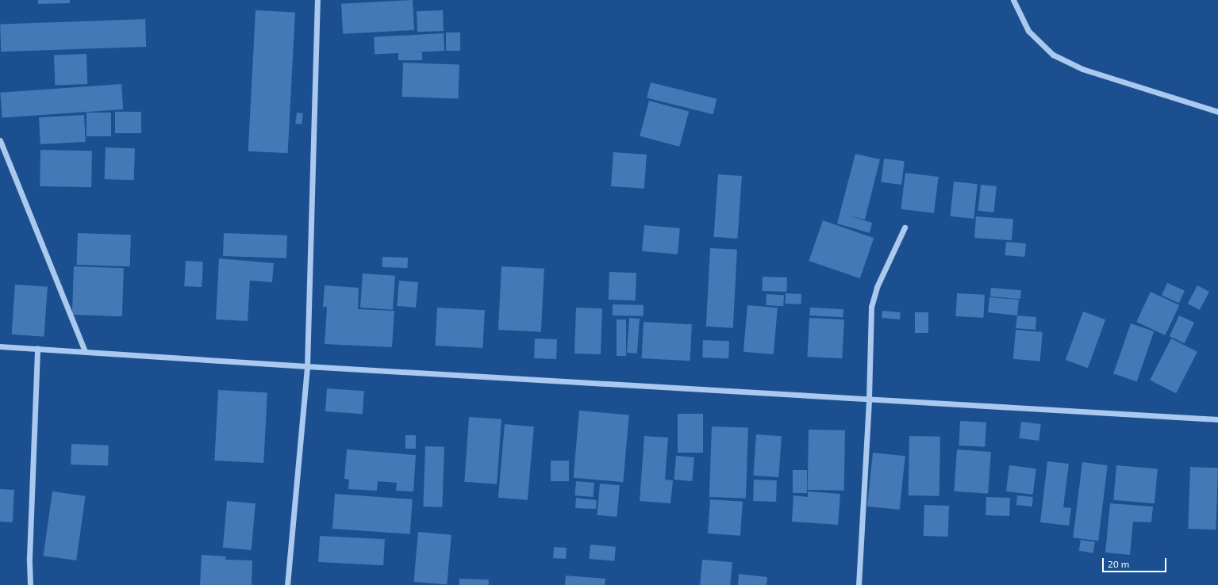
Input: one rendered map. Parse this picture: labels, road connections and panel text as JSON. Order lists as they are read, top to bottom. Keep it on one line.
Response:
{"scale_bar":"20 m"}
